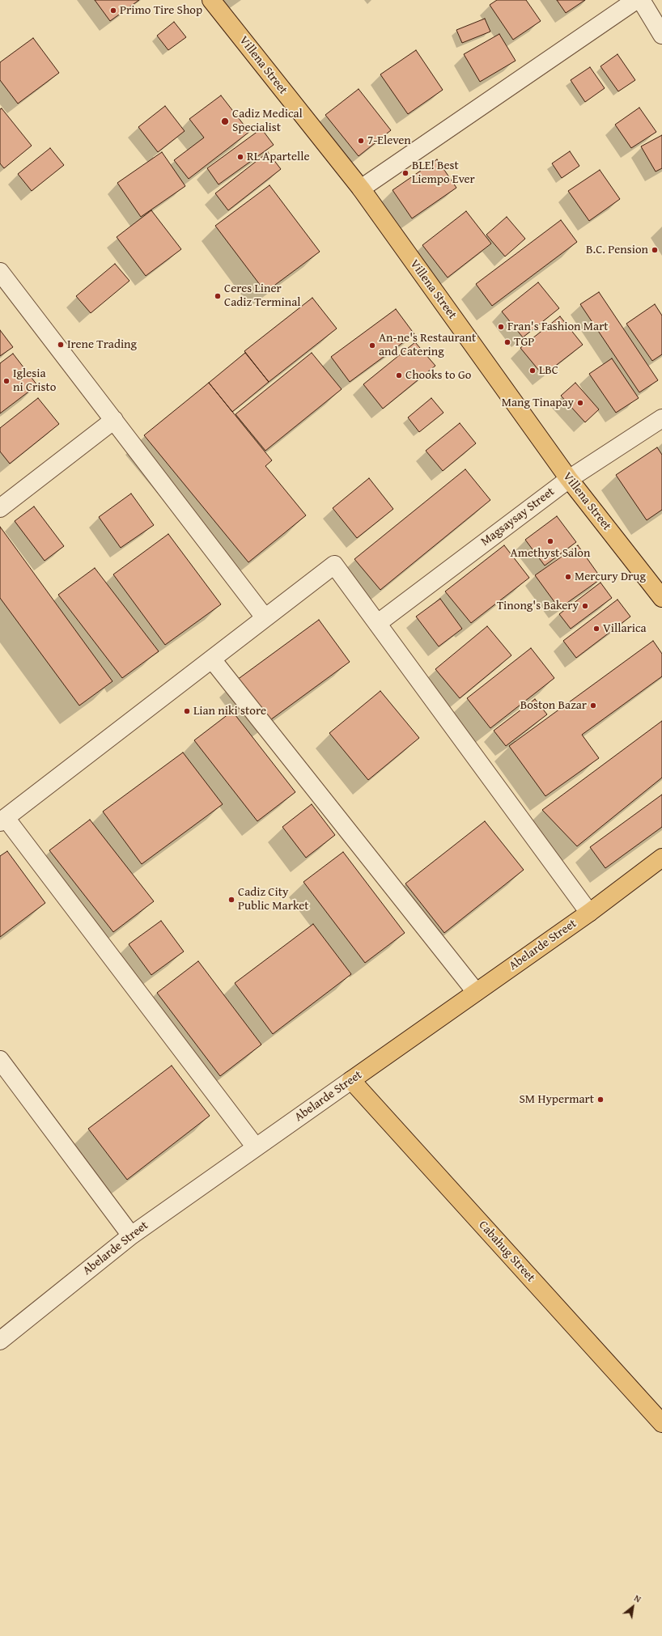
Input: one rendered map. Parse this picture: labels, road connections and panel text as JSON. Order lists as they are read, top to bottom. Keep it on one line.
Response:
{"streets":{"main road":["Villena Street","Abelarde Street","Cabahug Street"],"street":["Magsaysay Street"]},"crossings":[["Villena Street","Magsaysay Street"],["Abelarde Street","Cabahug Street"]],"places":["Primo Tire Shop","Cadiz Medical Specialist","7-Eleven","RL Apartelle","BLE! Best Liempo Ever","B.C. Pension","Ceres Liner Cadiz Terminal","Fran's Fashion Mart","TGP","Irene Trading","An-ne's Restaurant and Catering","LBC","Chooks to Go","Iglesia ni Cristo","Mang Tinapay","Amethyst Salon","Mercury Drug","Tinong's Bakery","Villarica","Boston Bazar","Lian niki store","Cadiz City Public Market","SM Hypermart"],"north":"top right"}
